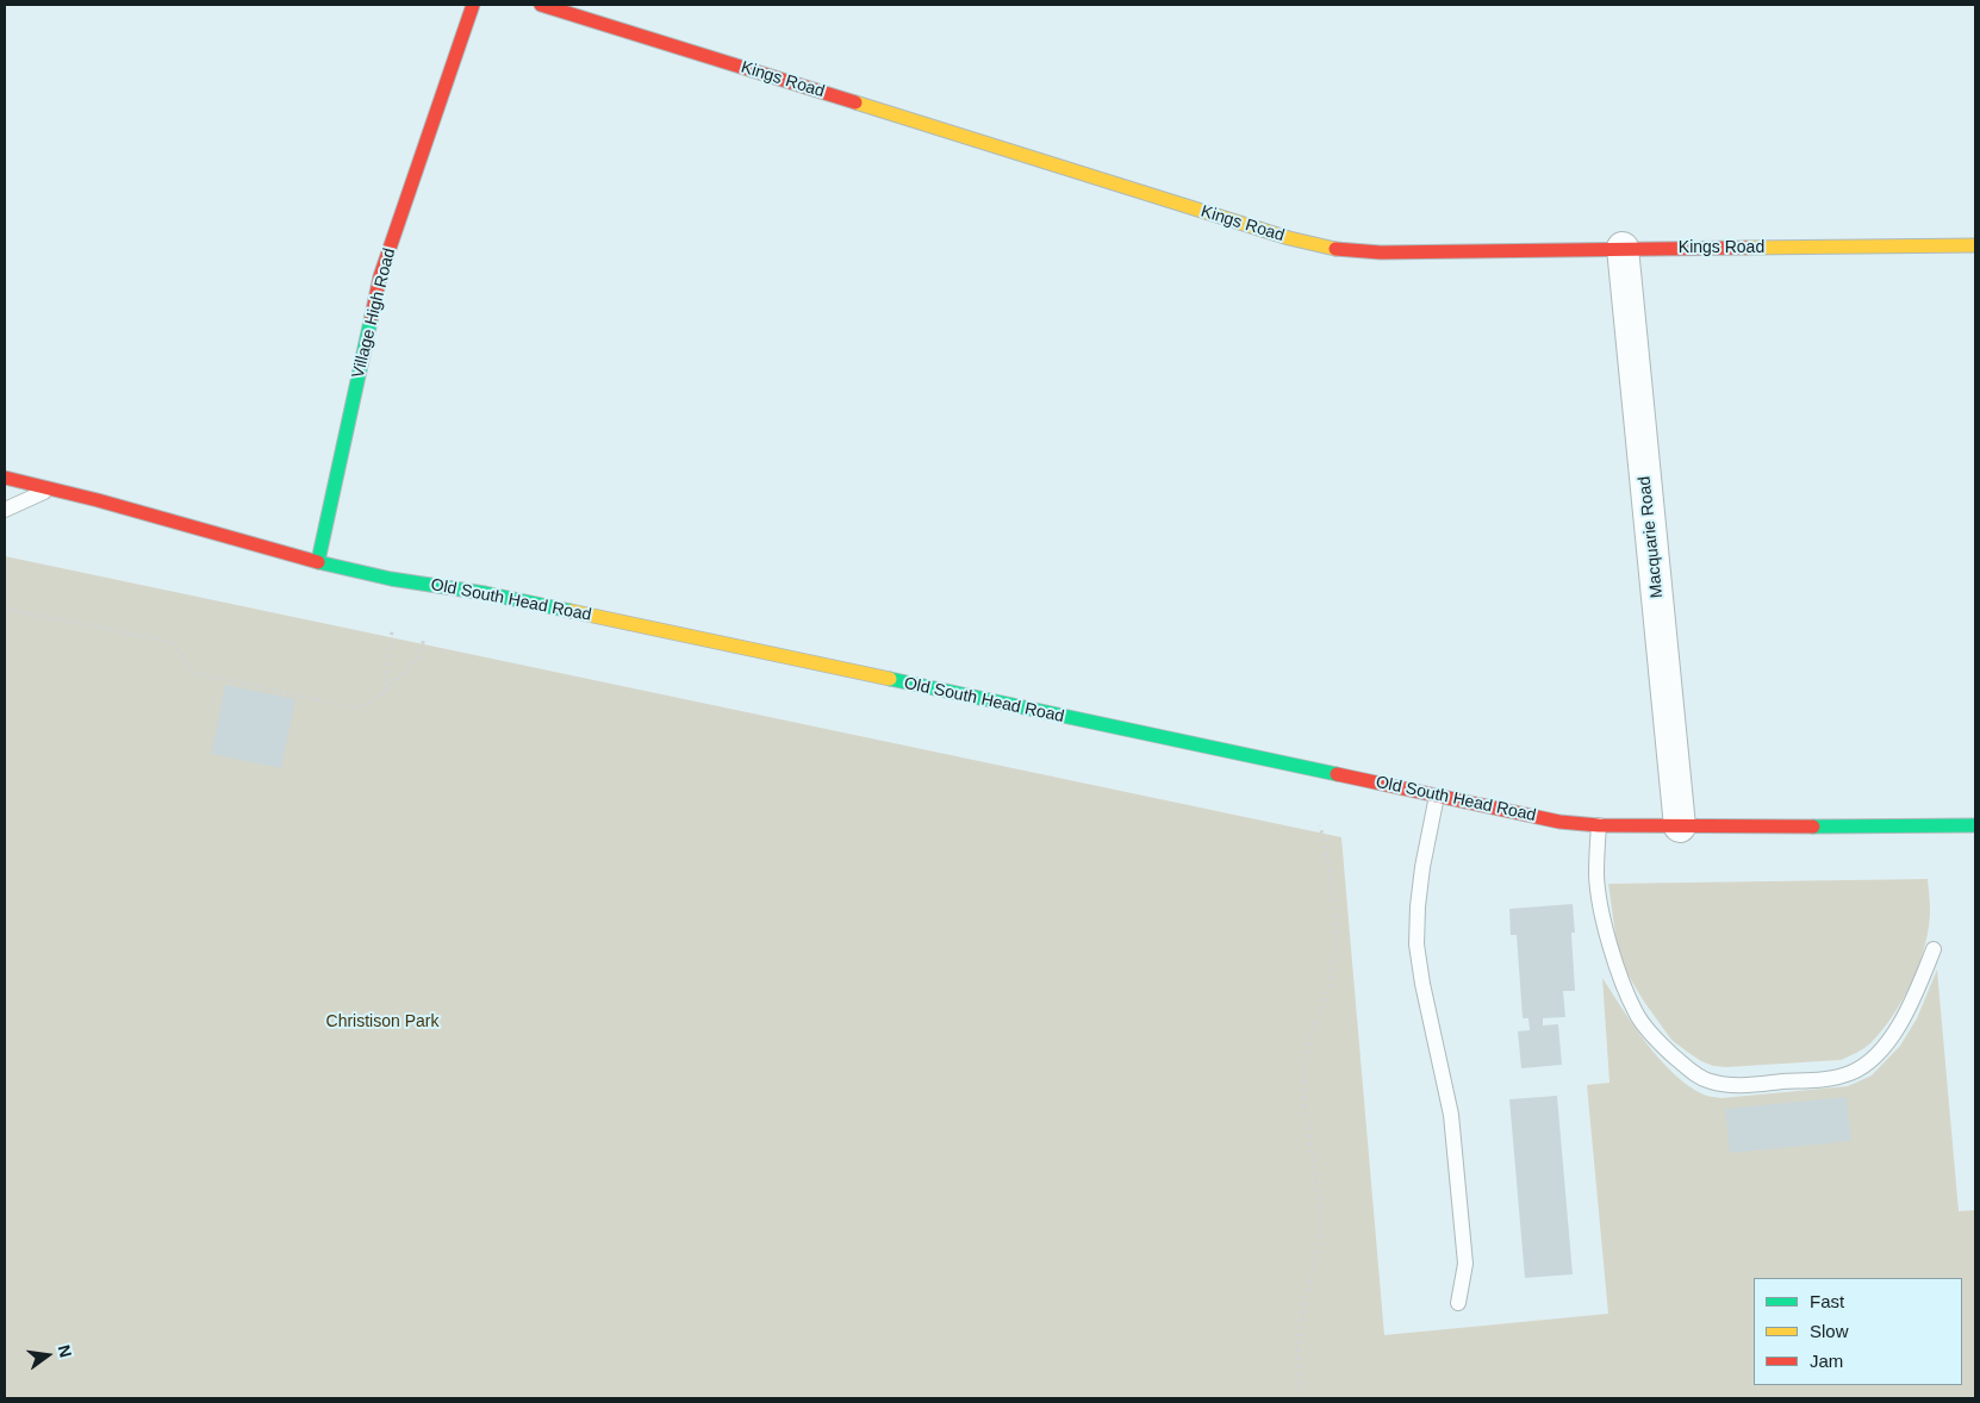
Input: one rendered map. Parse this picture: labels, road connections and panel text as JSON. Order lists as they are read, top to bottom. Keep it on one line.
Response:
{"streets":{"street":["Kings Road","Village High Road","Macquarie Road","Old South Head Road"]},"crossings":[["Kings Road","Macquarie Road"],["Village High Road","Old South Head Road"],["Macquarie Road","Old South Head Road"]],"parks":["Christison Park"],"legend":["Fast","Slow","Jam"],"north":"right"}
